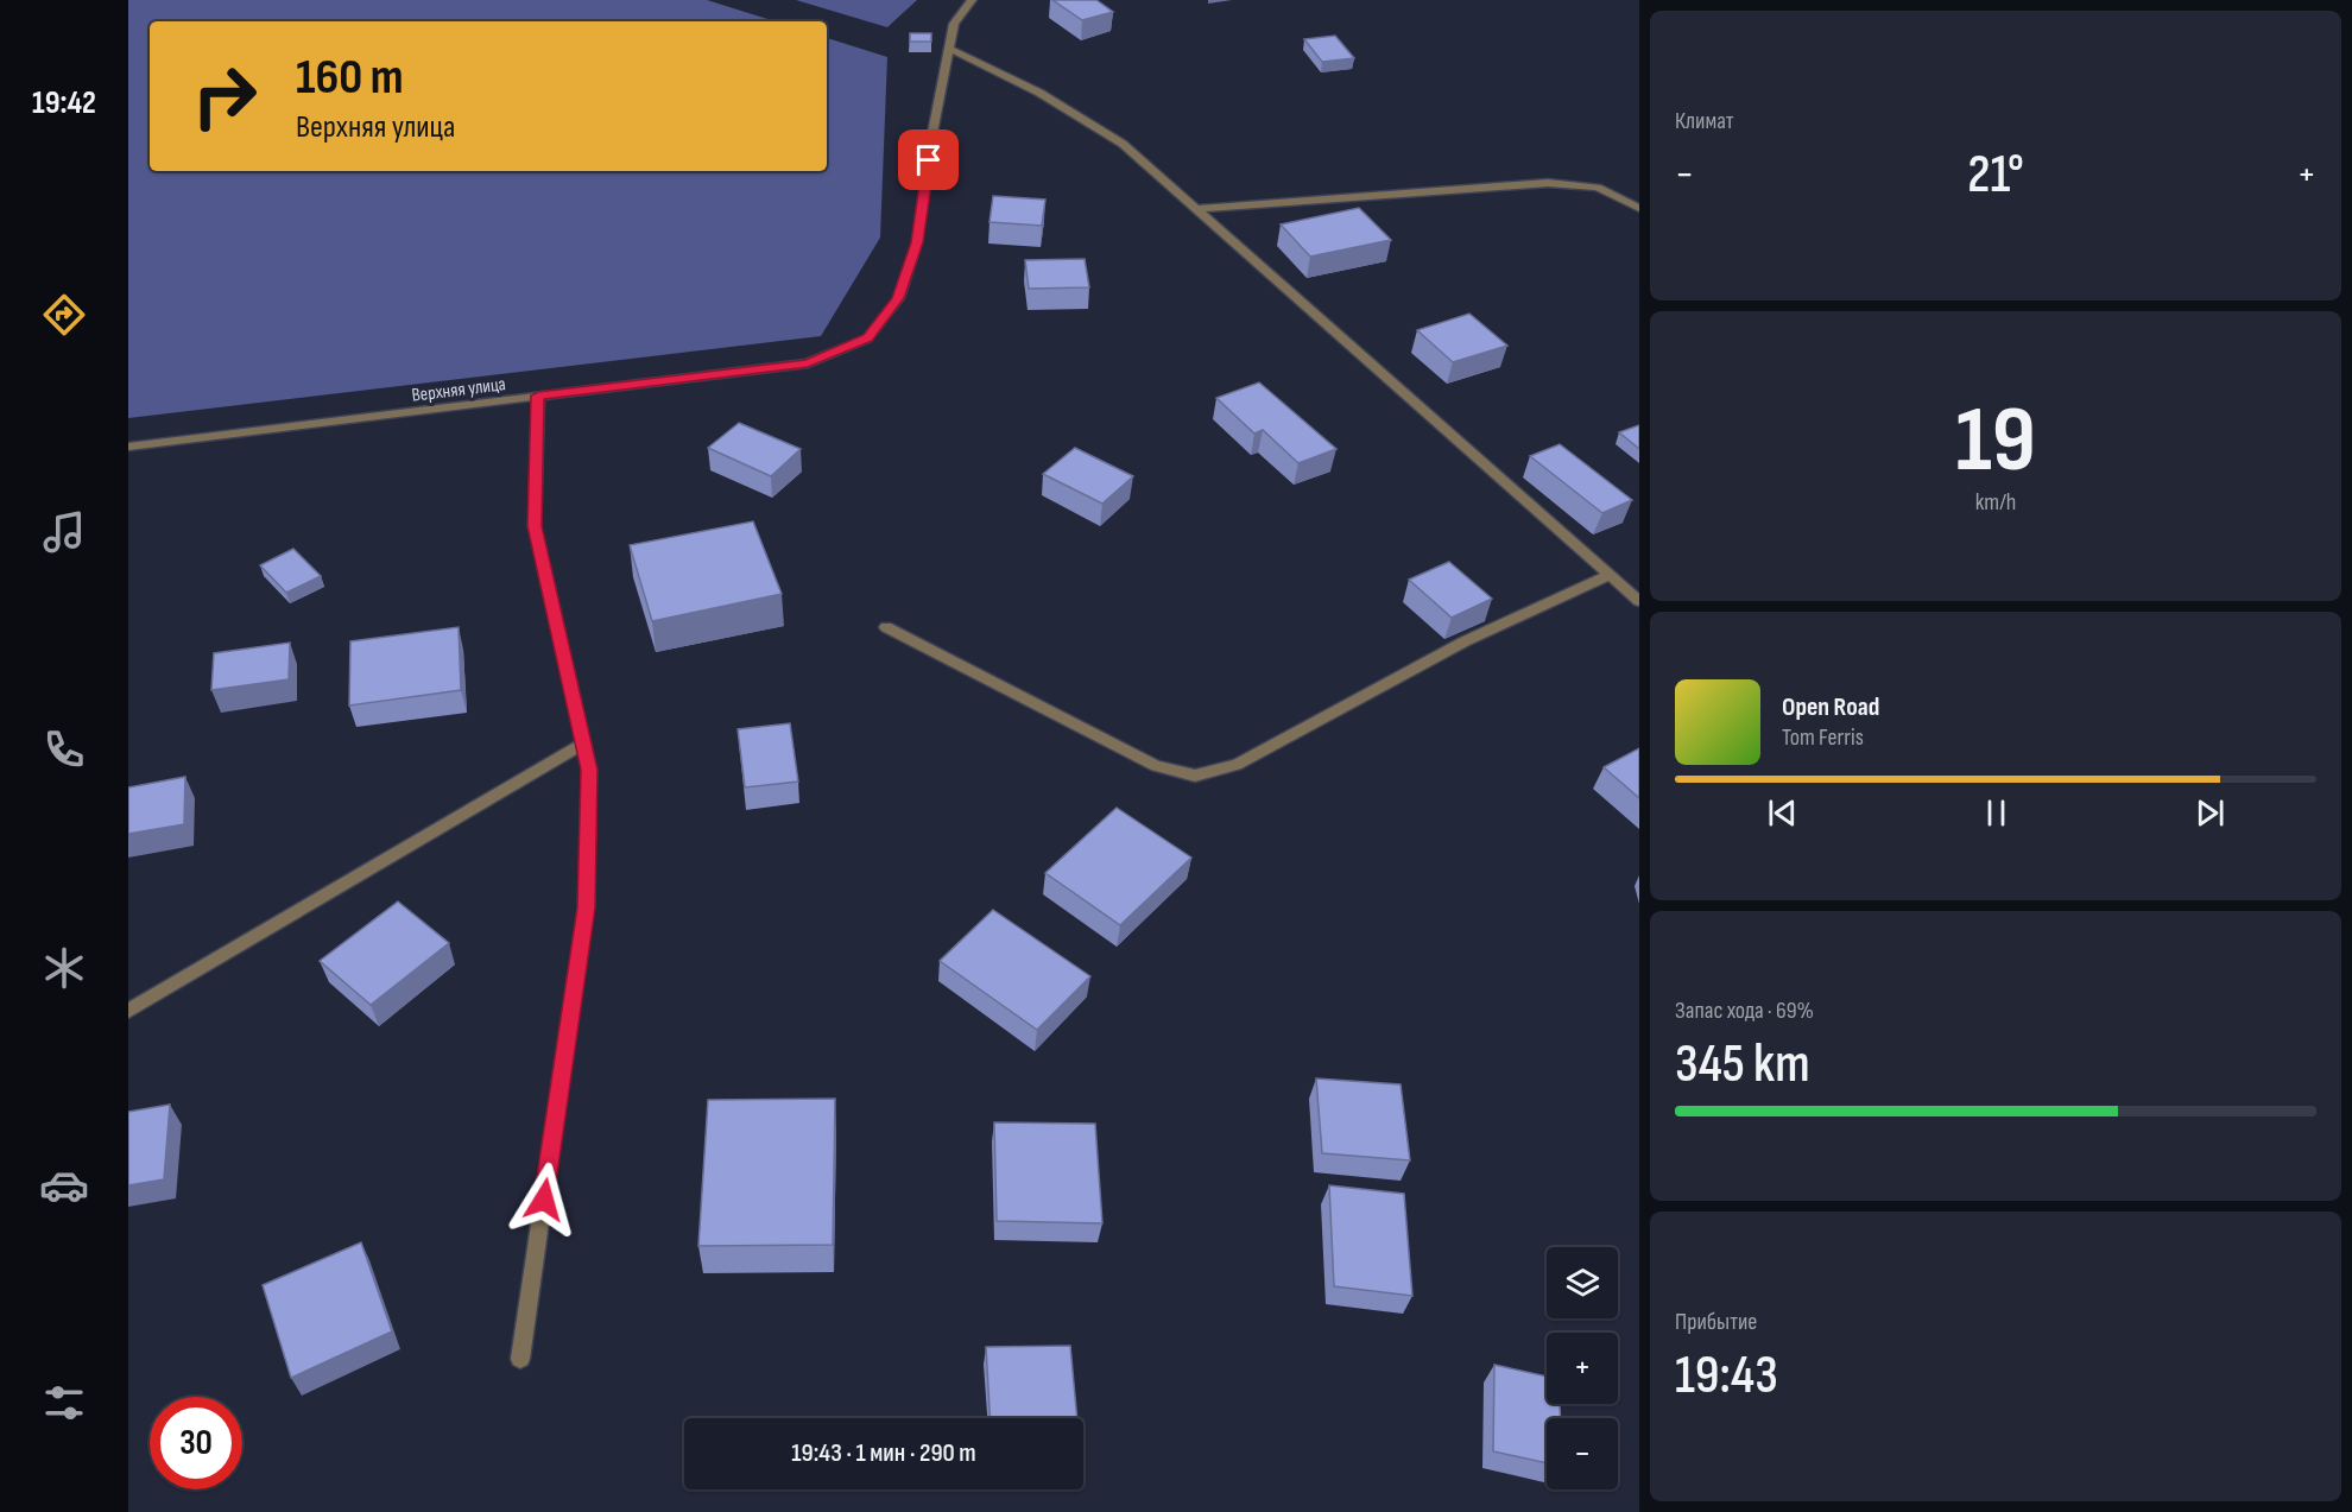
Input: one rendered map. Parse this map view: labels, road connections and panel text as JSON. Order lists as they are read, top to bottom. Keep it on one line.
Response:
{"streets":{"street":["Верхняя улица"]},"page":{"tabs":"19:42","tile":["Климат",["19","km/h"],["Запас хода · 69%","345 km"],["Прибытие","19:43"]],"turn":["160 m","Верхняя улица"],"heat":["−","21°","+"],"song":["Open Road","Tom Ferris"],"map_buttons":["+","−"],"limit":"30","trip":"19:43 · 1 мин · 290 m"}}
